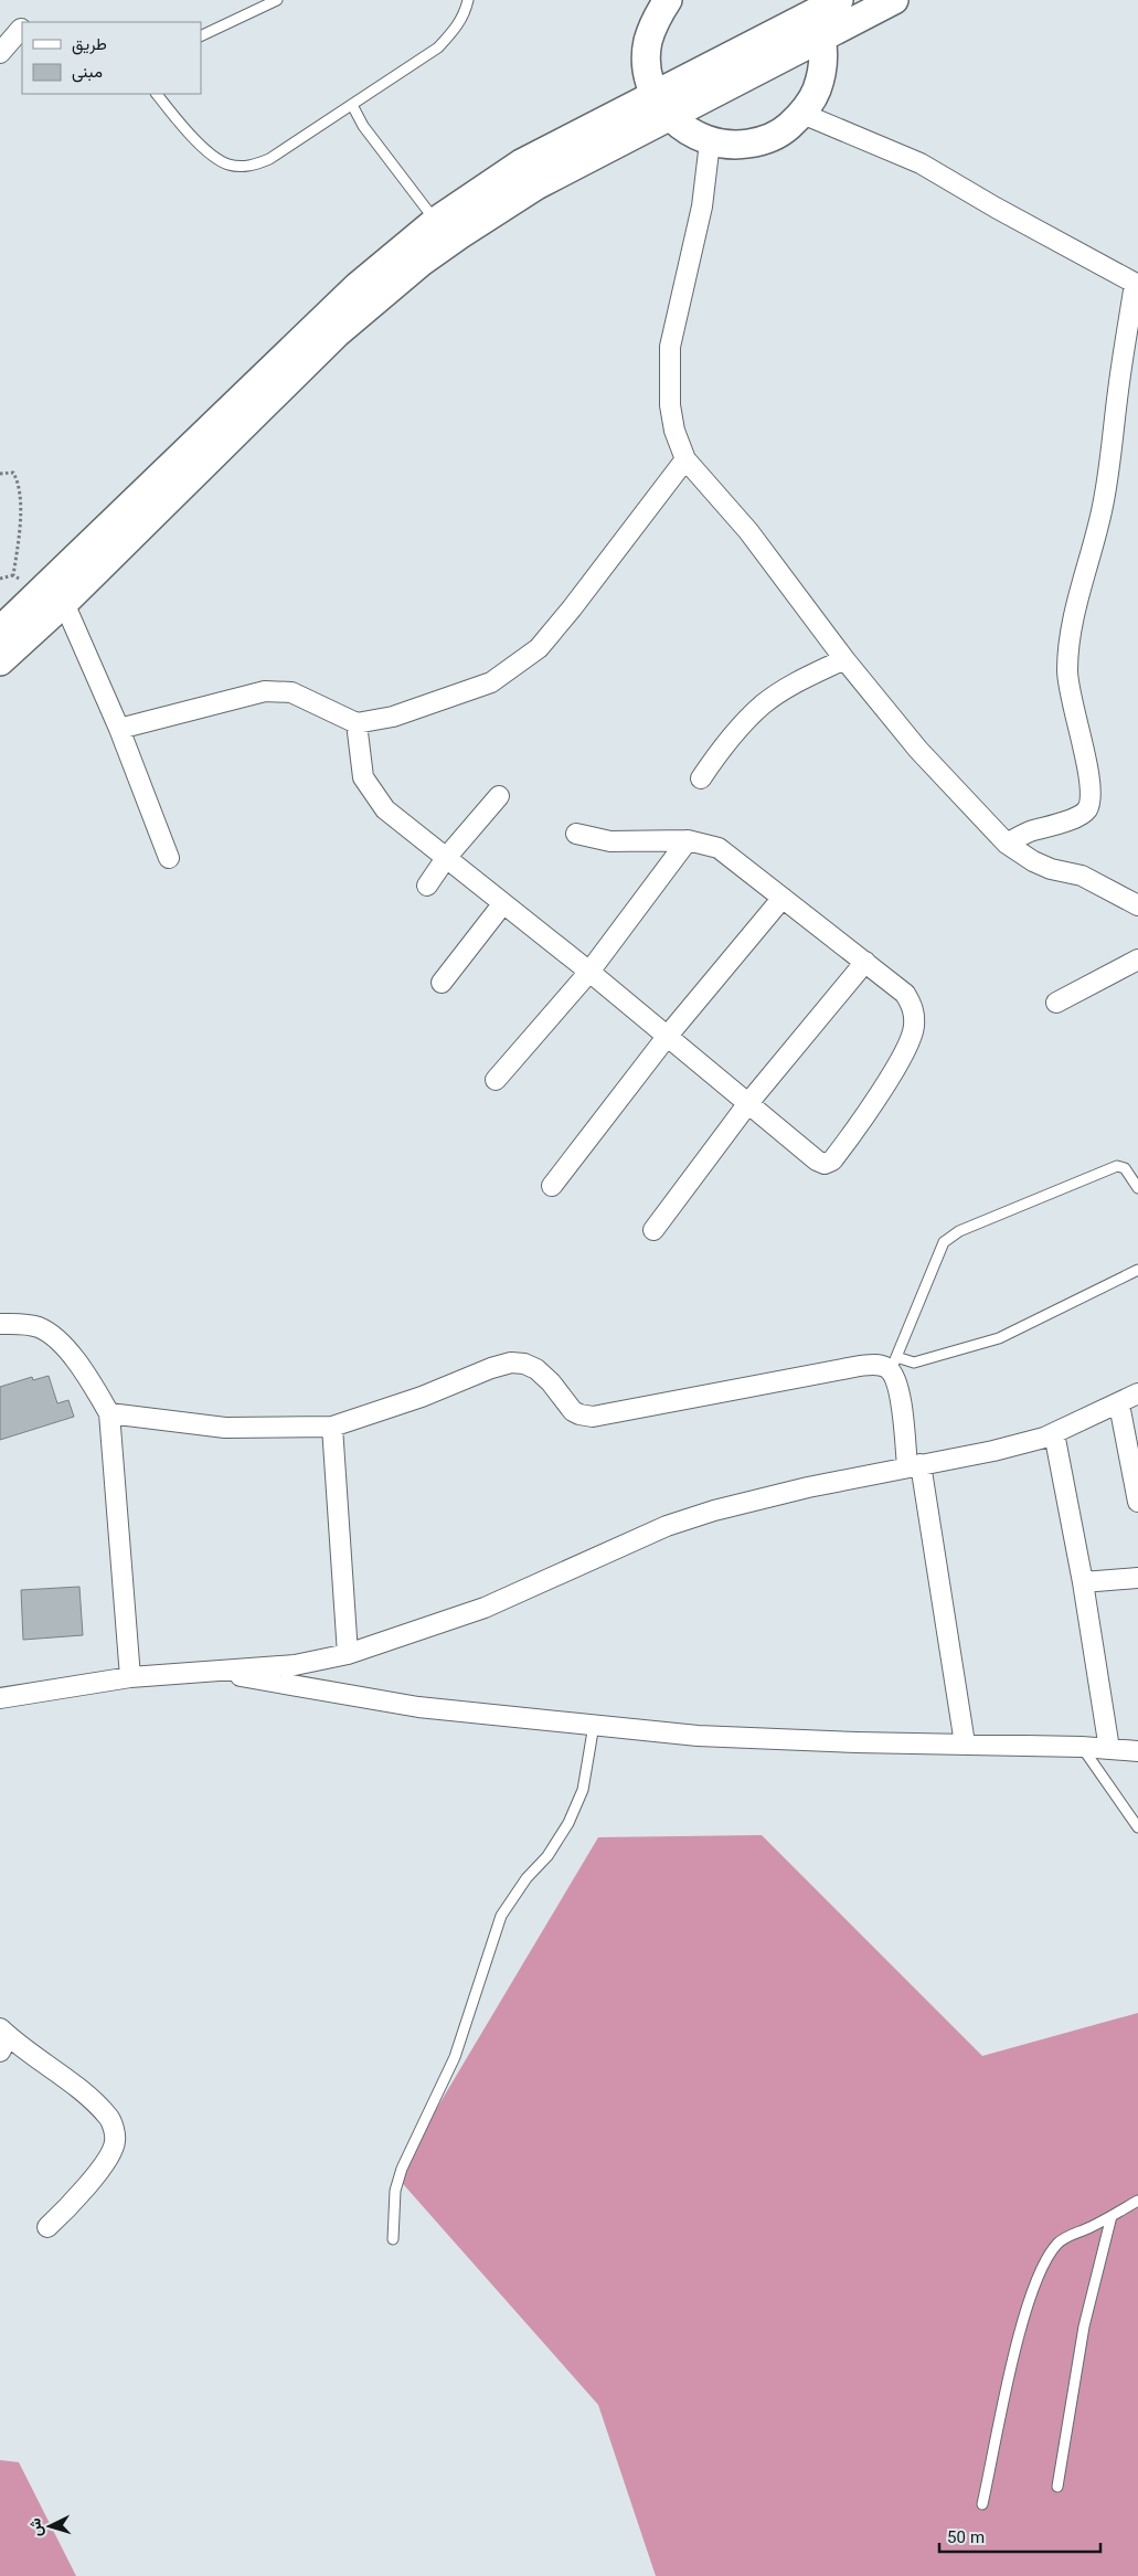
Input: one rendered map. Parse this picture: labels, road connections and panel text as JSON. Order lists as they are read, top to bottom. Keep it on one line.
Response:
{"legend":["طريق","مبنى"],"scale_bar":"50 m","north":"left"}
